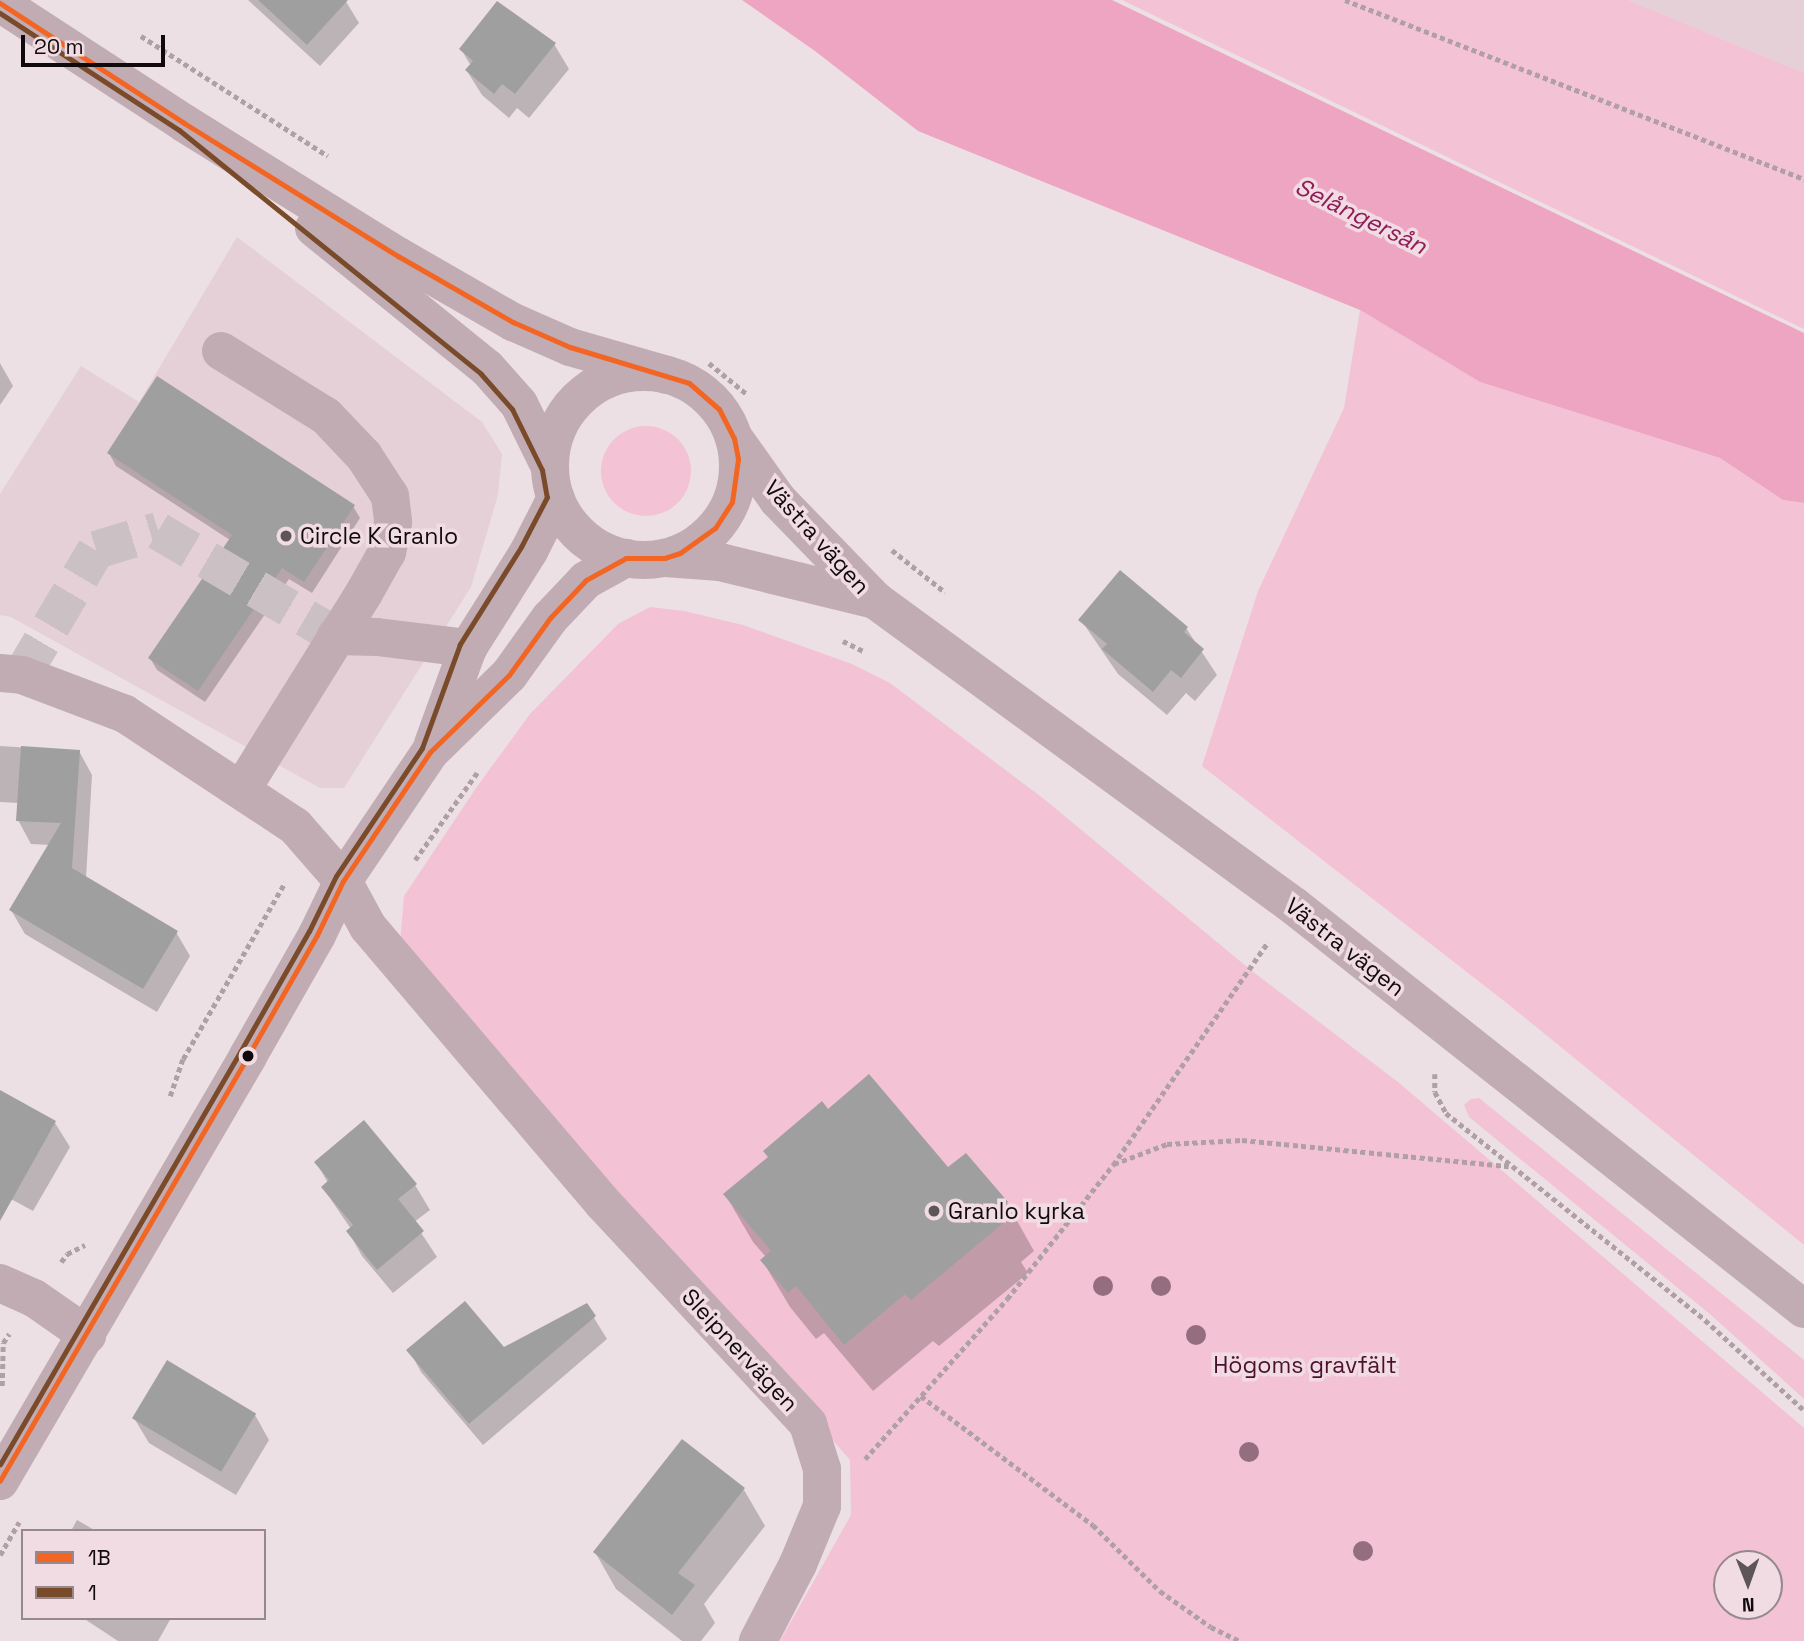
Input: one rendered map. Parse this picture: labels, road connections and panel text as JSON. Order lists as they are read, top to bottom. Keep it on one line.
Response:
{"streets":{"street":["Västra vägen","Sleipnervägen"]},"water":["Selångersån"],"parks":["Högoms gravfält"],"places":["Circle K Granlo","Granlo kyrka"],"lines":["transit line 1B","transit line 1"],"legend":["1B","1"],"scale_bar":"20 m","north":"bottom"}
